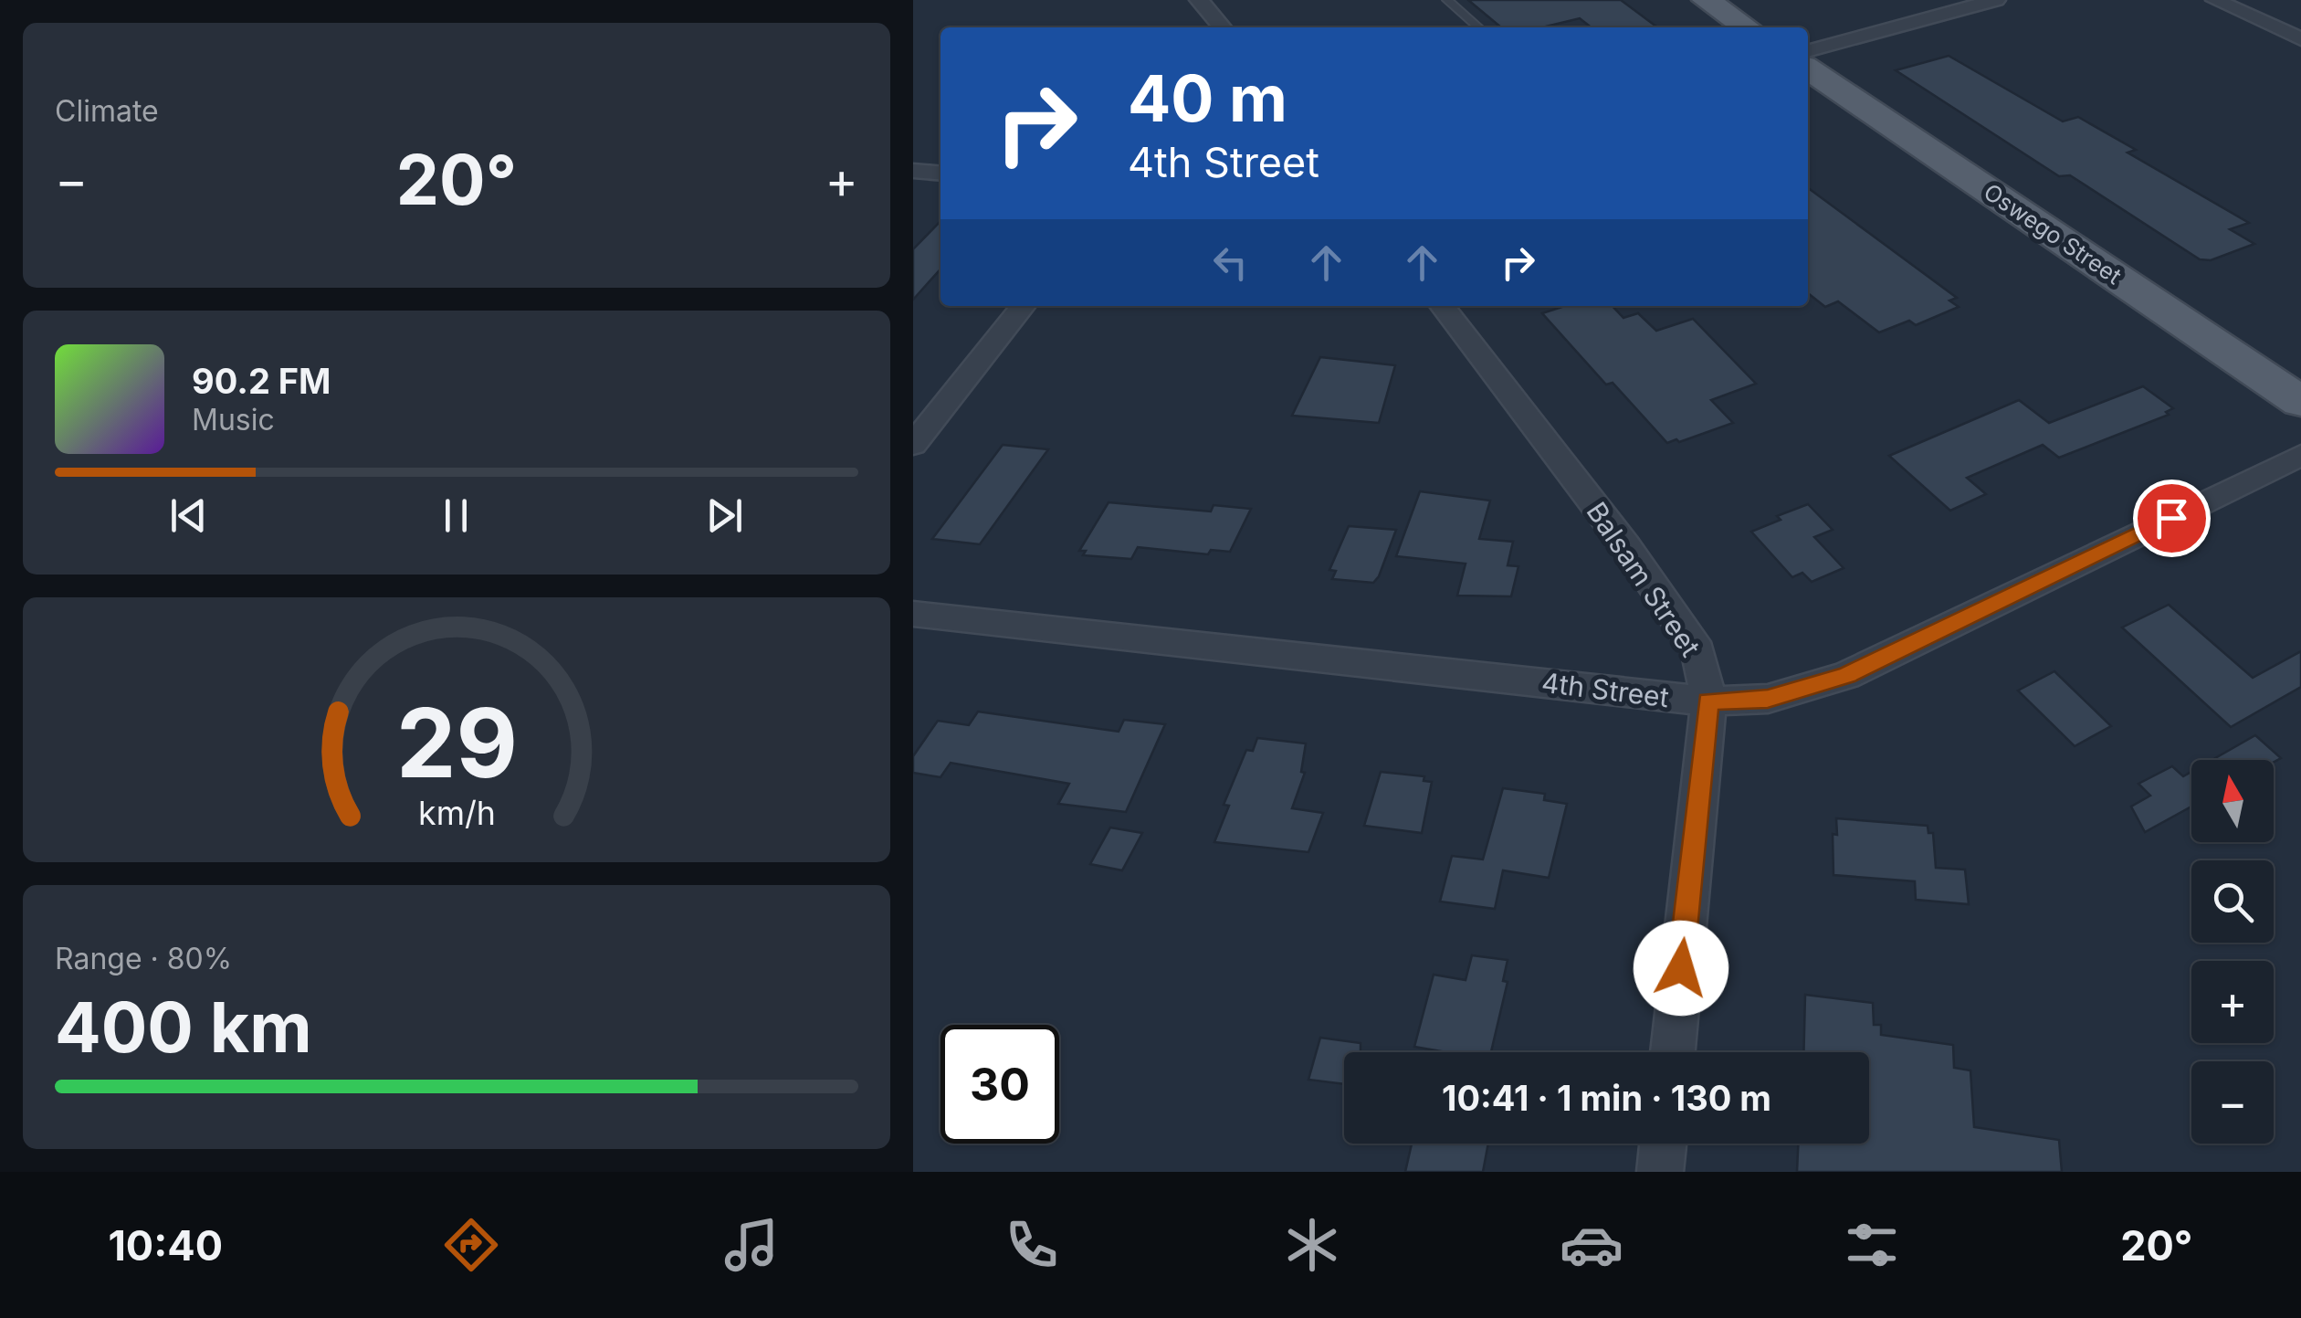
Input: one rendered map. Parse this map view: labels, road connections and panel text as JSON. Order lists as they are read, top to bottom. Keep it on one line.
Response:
{"streets":{"main road":["Oswego Street"],"street":["Balsam Street","4th Street"]},"crossings":[["Balsam Street","4th Street"]],"north":"top","page":{"tile":["Climate",["Range · 80%","400 km"]],"turn":["40 m","4th Street"],"heat":["−","20°","+"],"song":["90.2 FM","Music"],"map_buttons":["+","−"],"limit":"30","trip":"10:41 · 1 min · 130 m","tabs":["10:40","20°"],"gauge":["29","km/h"]}}
